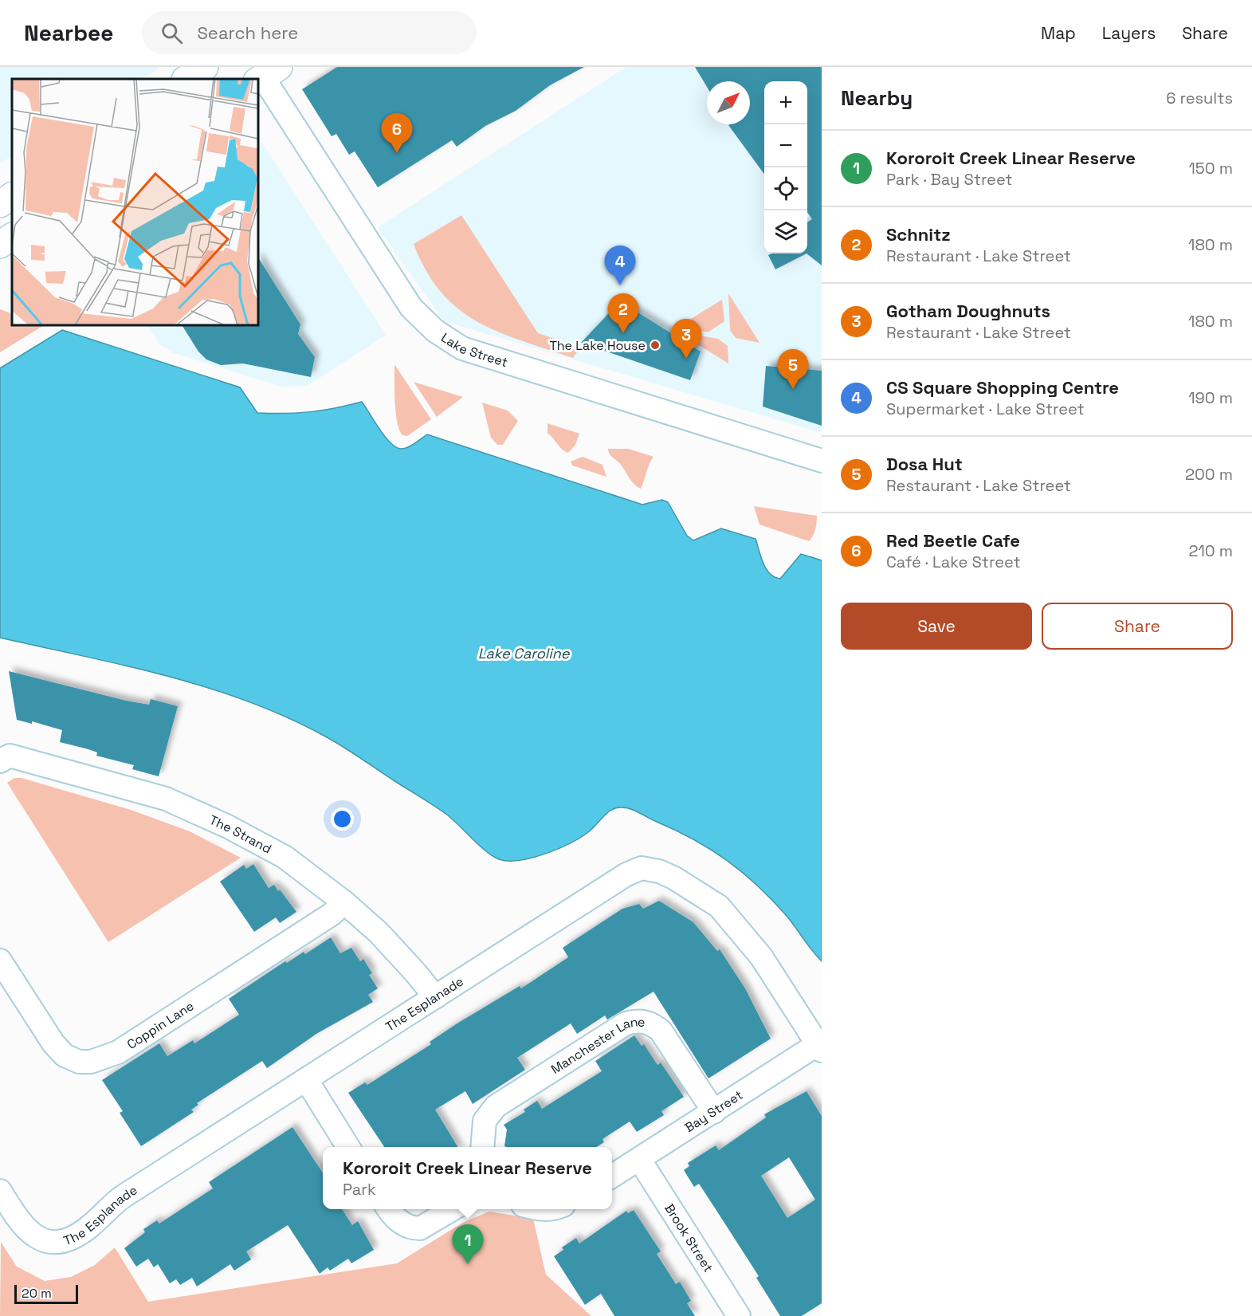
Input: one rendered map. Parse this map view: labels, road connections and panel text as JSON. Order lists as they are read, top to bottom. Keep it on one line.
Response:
{"streets":{"street":["Lake Street","The Strand","The Esplanade","Coppin Lane","Manchester Lane","Bay Street","Brook Street"]},"crossings":[["The Strand","The Esplanade"],["The Strand","Coppin Lane"],["The Esplanade","Bay Street"],["Manchester Lane","Bay Street"],["Bay Street","Brook Street"]],"water":["Lake Caroline"],"places":["The Lake House"],"scale_bar":"20 m","north":"top right","page":{"header":"Nearbee","search":"Search here","nav":["Map","Layers","Share"],"heading":["Nearby","6 results"],"map_buttons":["+","−"],"pins":["6","4","2","3","5","1"],"list":[{"mark":"1","name":"Kororoit Creek Linear Reserve","note":"Park · Bay Street","value":"150 m"},{"mark":"2","name":"Schnitz","note":"Restaurant · Lake Street","value":"180 m"},{"mark":"3","name":"Gotham Doughnuts","note":"Restaurant · Lake Street","value":"180 m"},{"mark":"4","name":"CS Square Shopping Centre","note":"Supermarket · Lake Street","value":"190 m"},{"mark":"5","name":"Dosa Hut","note":"Restaurant · Lake Street","value":"200 m"},{"mark":"6","name":"Red Beetle Cafe","note":"Café · Lake Street","value":"210 m"}],"buttons":["Save","Share"],"popup":["Kororoit Creek Linear Reserve","Park"],"scale":"20 m"}}
